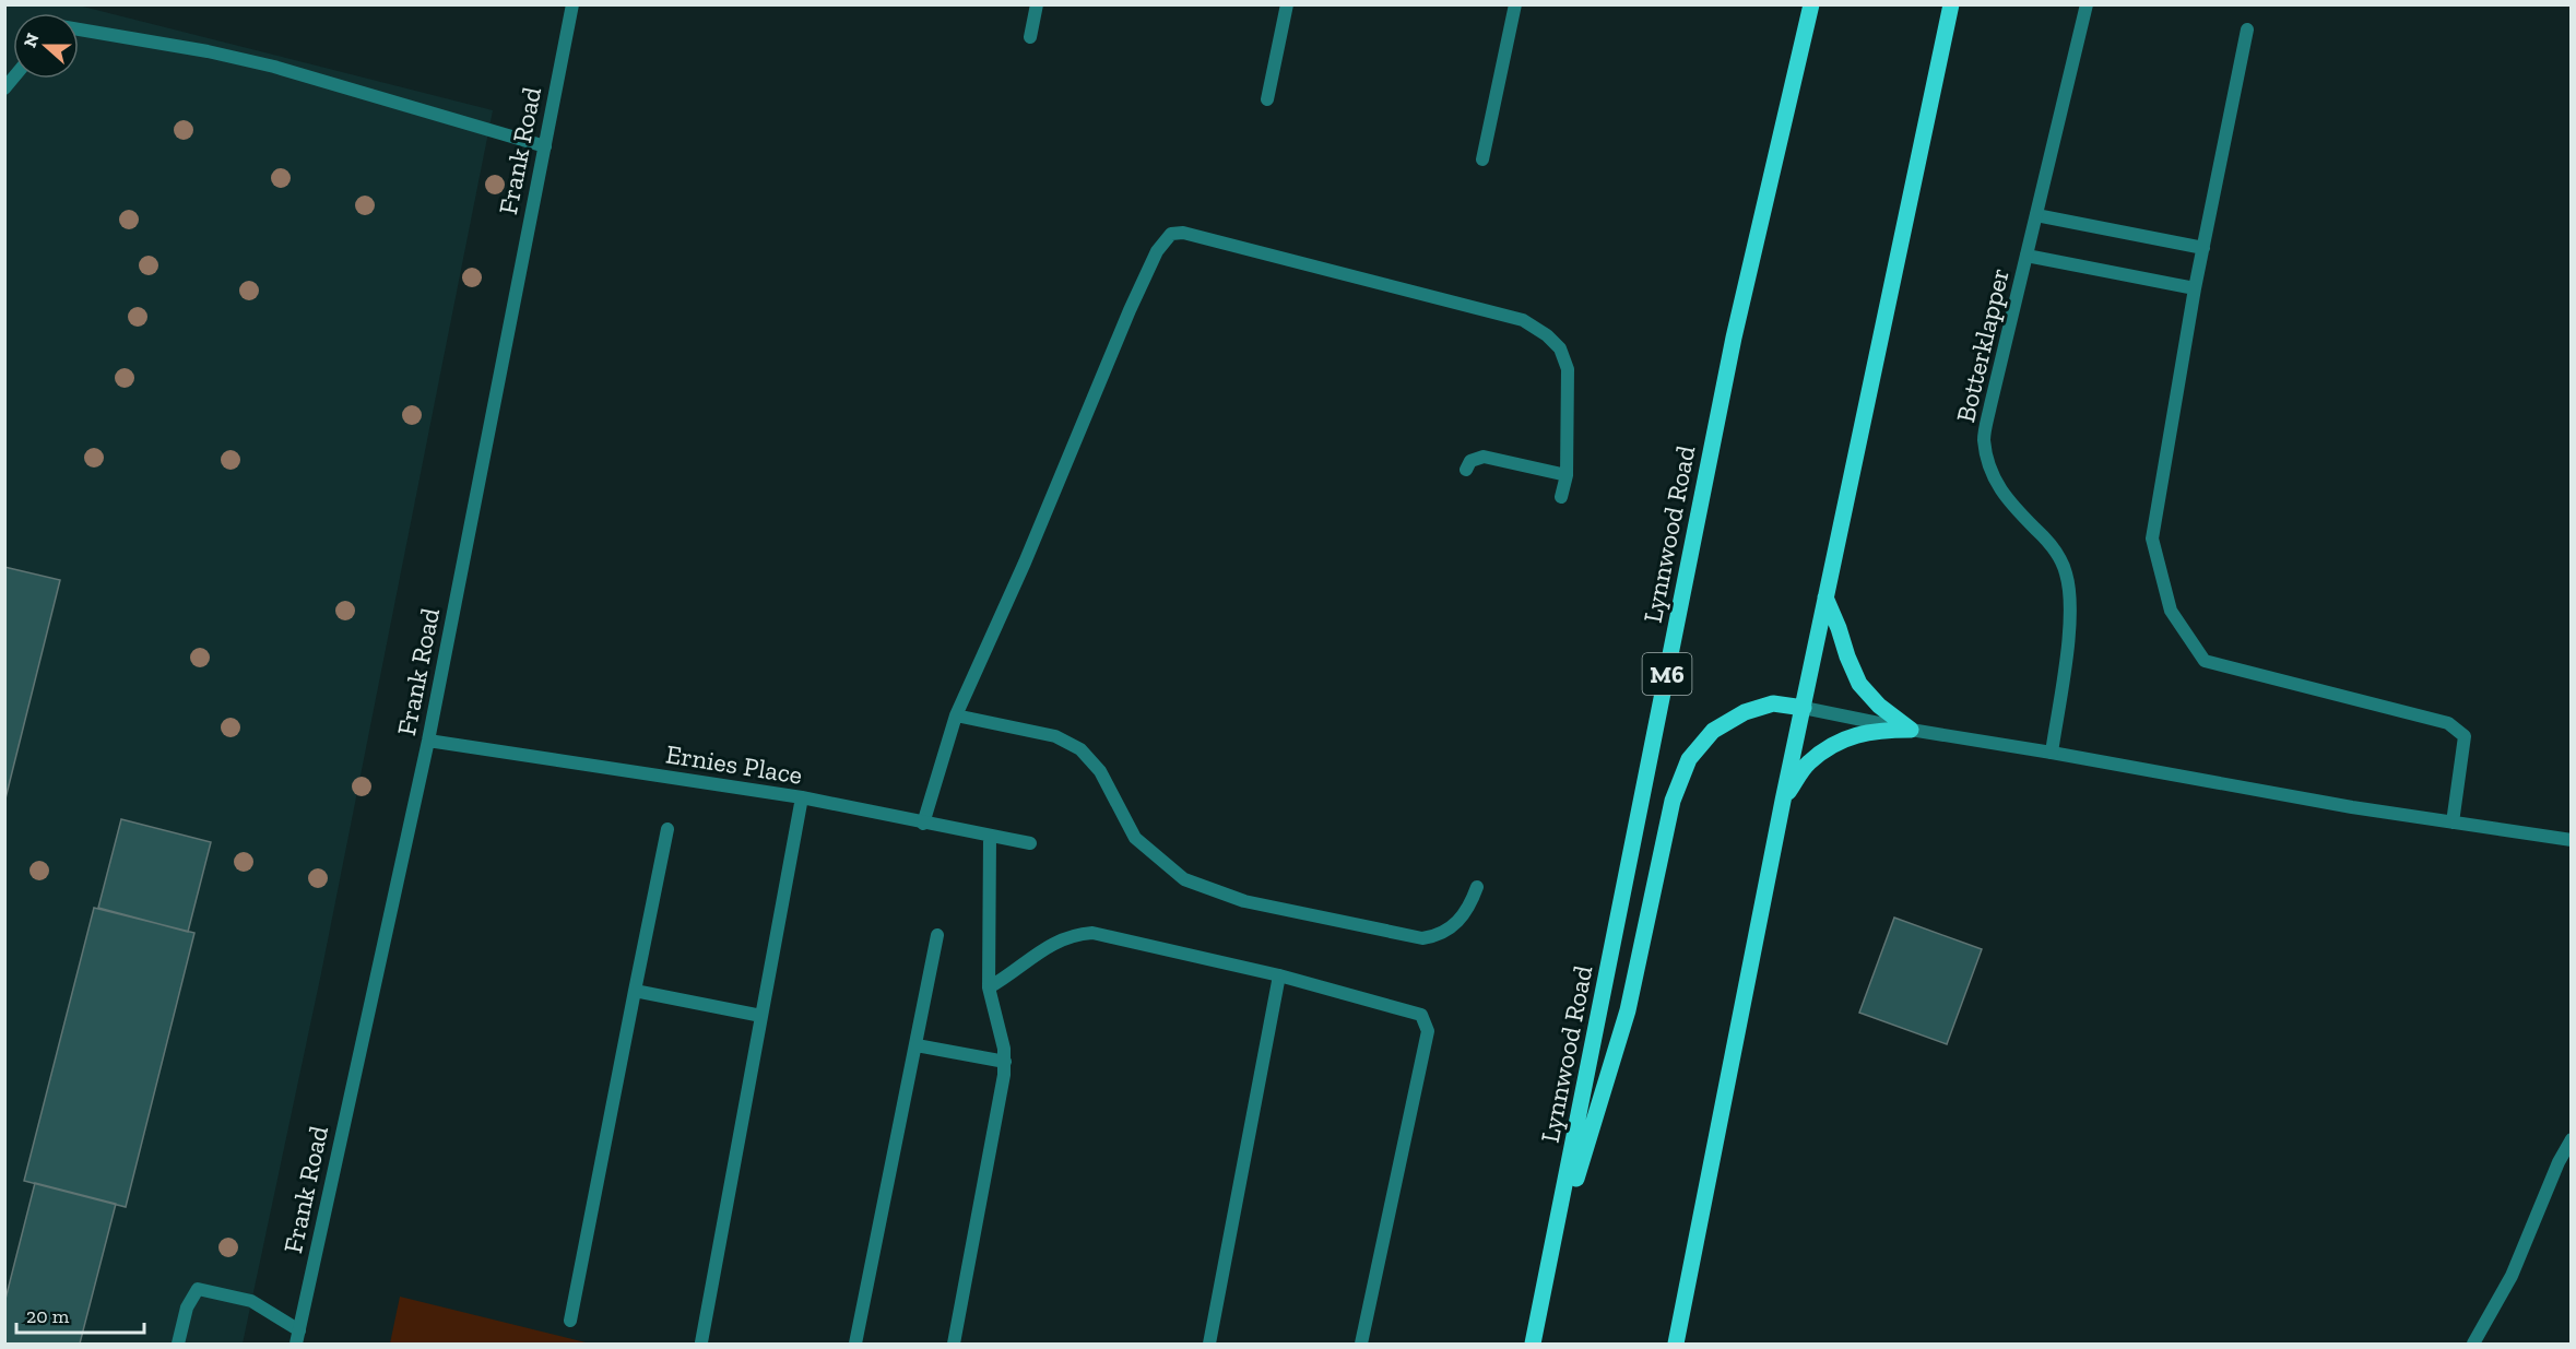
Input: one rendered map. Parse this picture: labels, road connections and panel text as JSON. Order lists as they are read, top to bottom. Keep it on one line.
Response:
{"streets":{"main road":["Lynnwood Road","M6"],"street":["Frank Road","Botterklapper","Ernies Place"]},"crossings":[["Frank Road","Ernies Place"]],"scale_bar":"20 m","north":"left"}
